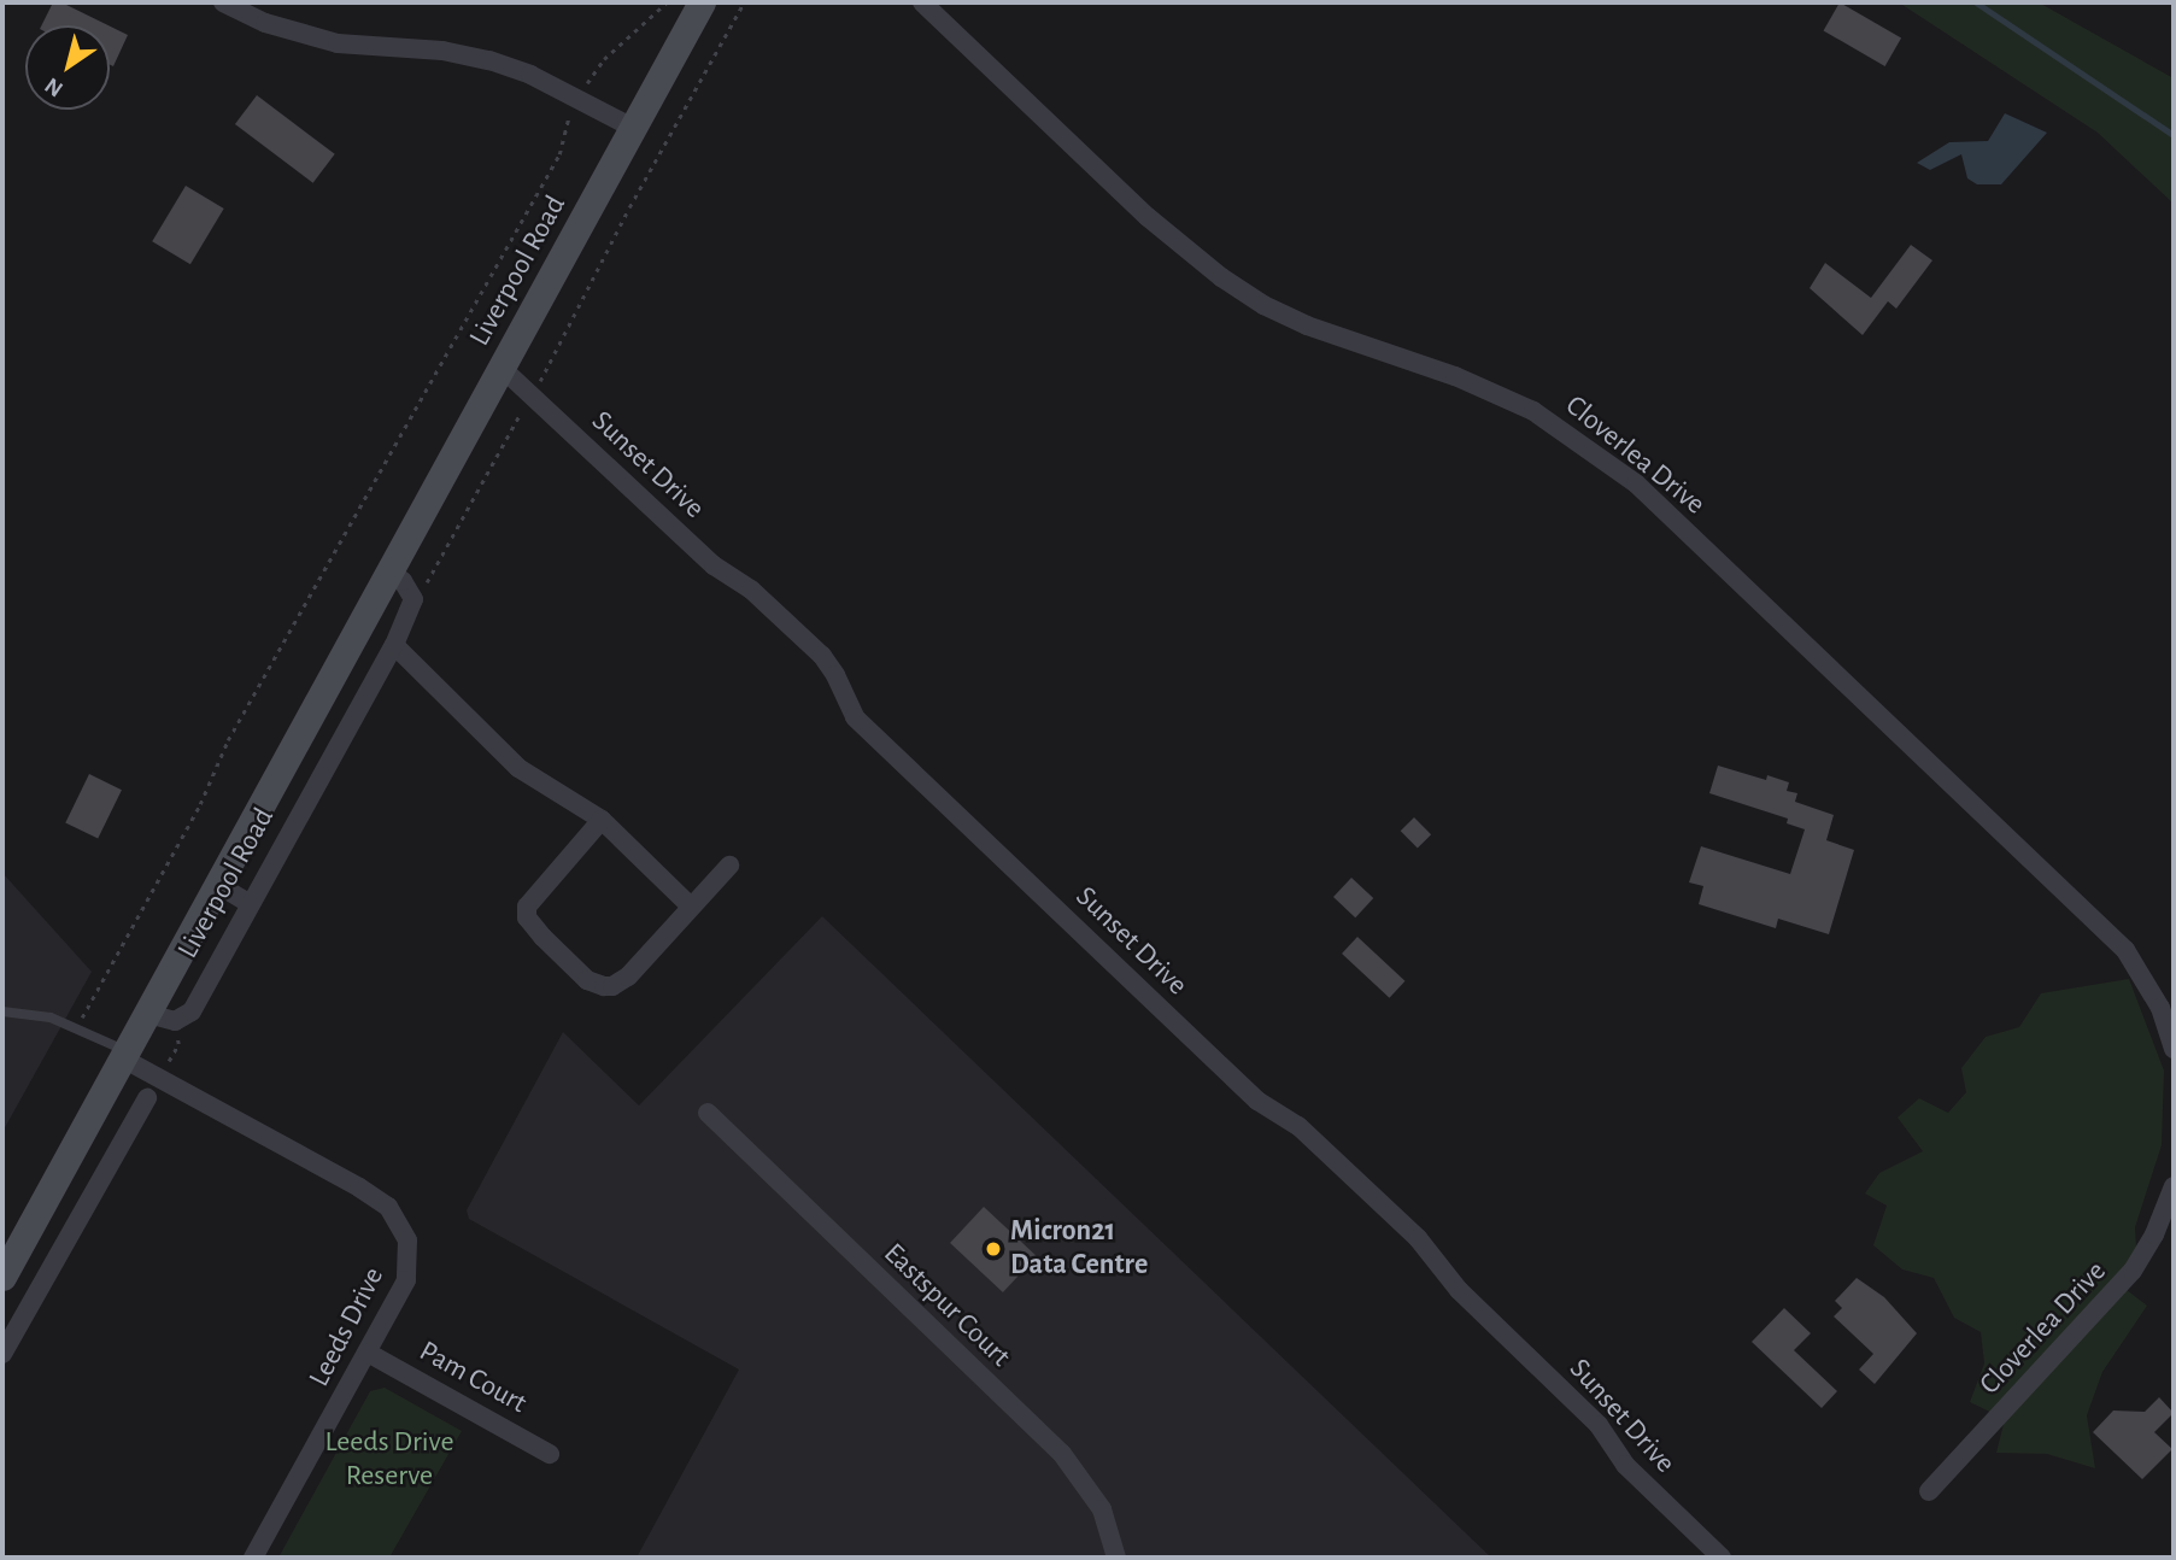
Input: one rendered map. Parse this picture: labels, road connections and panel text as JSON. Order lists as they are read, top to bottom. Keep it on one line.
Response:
{"streets":{"main road":["Liverpool Road"],"street":["Cloverlea Drive","Sunset Drive","Eastspur Court","Leeds Drive","Pam Court"]},"crossings":[["Liverpool Road","Sunset Drive"],["Liverpool Road","Leeds Drive"],["Leeds Drive","Pam Court"]],"parks":["Leeds Drive Reserve"],"places":["Micron21 Data Centre"],"north":"bottom left"}
